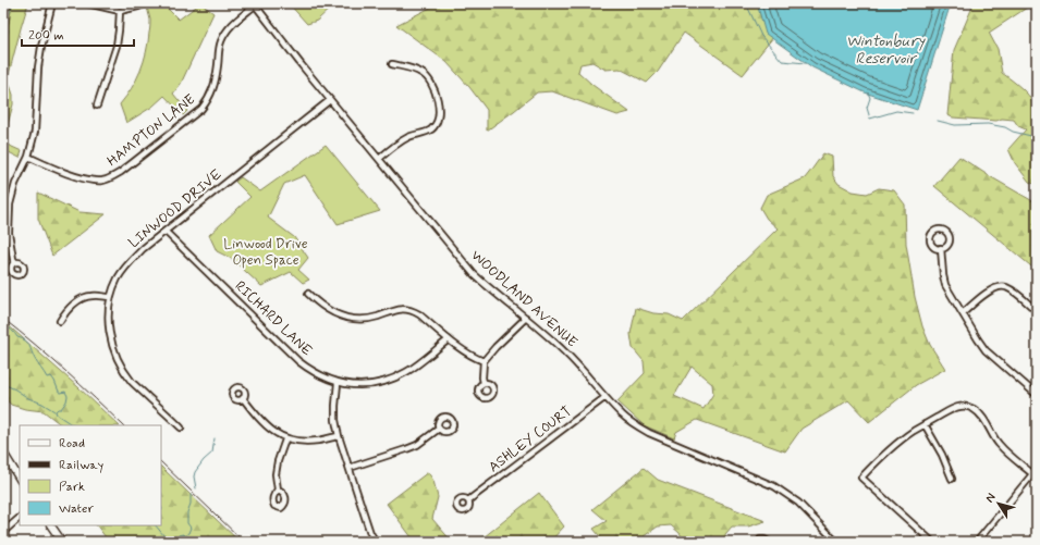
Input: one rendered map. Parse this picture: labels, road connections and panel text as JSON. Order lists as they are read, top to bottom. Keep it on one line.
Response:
{"streets":{"street":["HAMPTON LANE","LINWOOD DRIVE","WOODLAND AVENUE","RICHARD LANE","ASHLEY COURT"]},"crossings":[["HAMPTON LANE","WOODLAND AVENUE"],["LINWOOD DRIVE","WOODLAND AVENUE"],["LINWOOD DRIVE","RICHARD LANE"],["WOODLAND AVENUE","ASHLEY COURT"]],"water":["Wintonbury Reservoir"],"parks":["Linwood Drive Open Space"],"legend":["Road","Railway","Park","Water"],"scale_bar":"200 m","north":"top left"}
